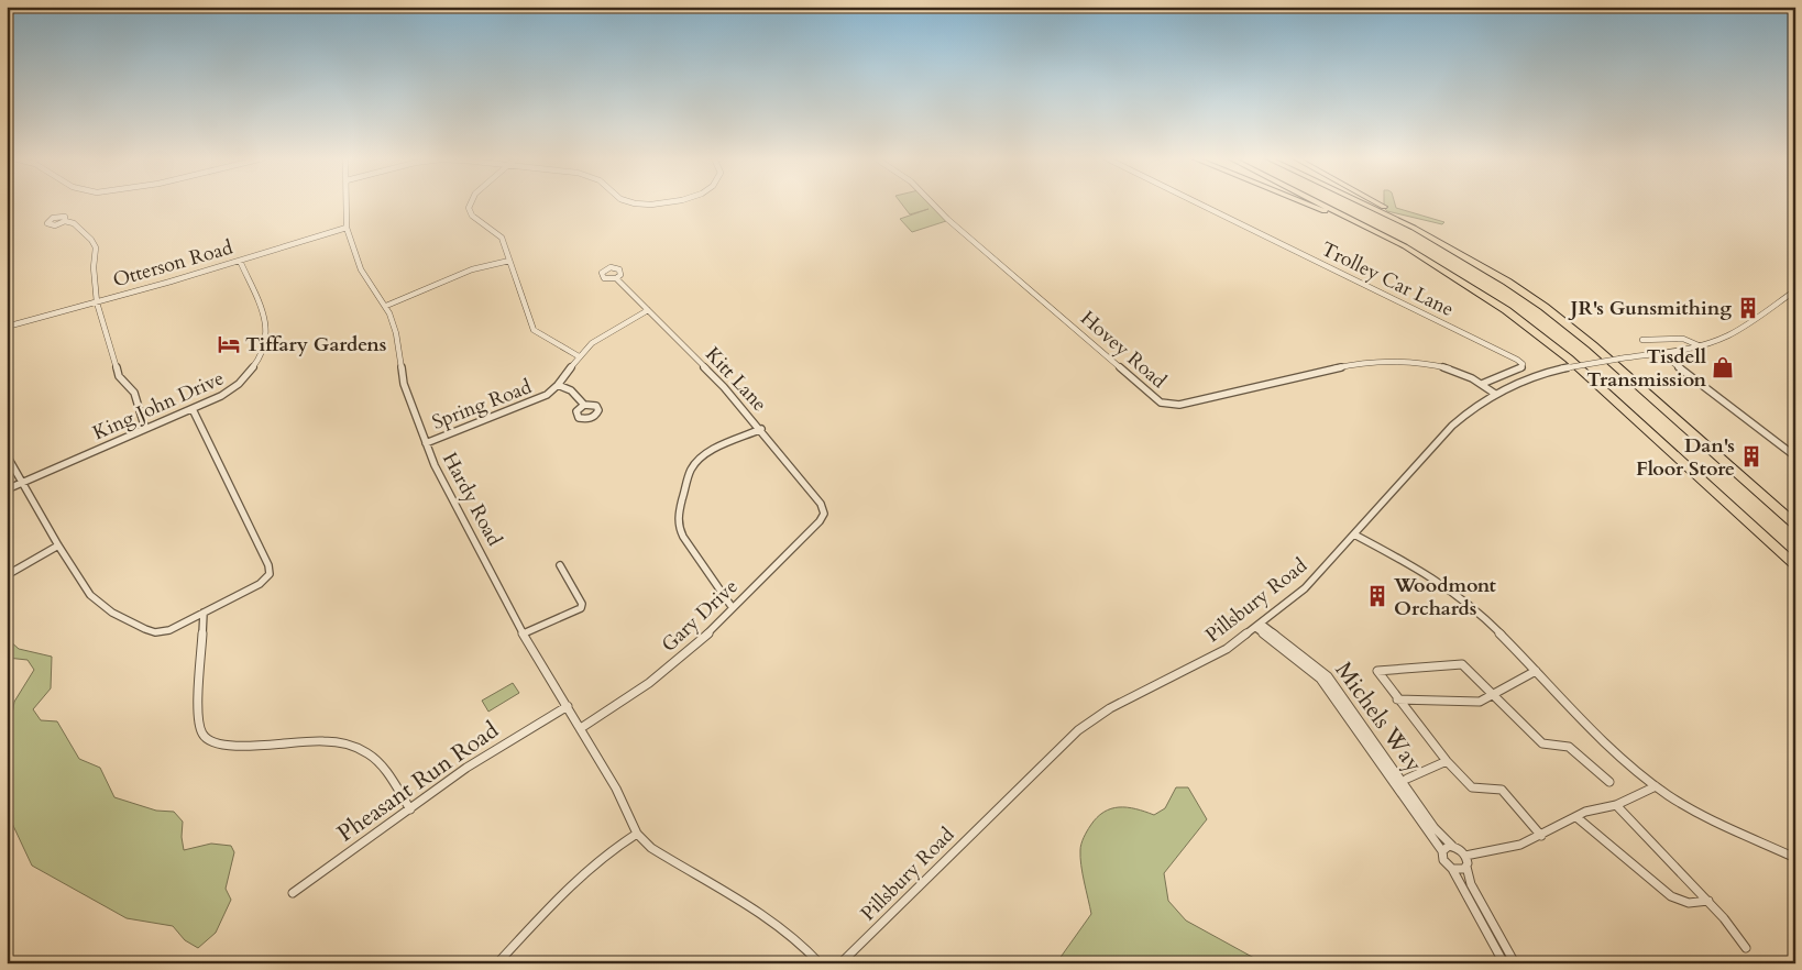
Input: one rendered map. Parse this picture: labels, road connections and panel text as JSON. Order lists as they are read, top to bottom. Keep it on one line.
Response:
{"streets":{"street":["Otterson Road","Trolley Car Lane","Hovey Road","Kitt Lane","Spring Road","King John Drive","Hardy Road","Pillsbury Road","Gary Drive","Michels Way","Pheasant Run Road"]},"crossings":[["Otterson Road","King John Drive"],["Otterson Road","Hardy Road"],["Trolley Car Lane","Hovey Road"],["Hovey Road","Pillsbury Road"],["Kitt Lane","Spring Road"],["Kitt Lane","Gary Drive"],["Spring Road","Hardy Road"],["Hardy Road","Gary Drive"],["Hardy Road","Pheasant Run Road"],["Pillsbury Road","Michels Way"]],"places":{"building":["JR's Gunsmithing","Dan's Floor Store","Woodmont Orchards"],"hotel":["Tiffary Gardens"],"shop":["Tisdell Transmission"]}}
